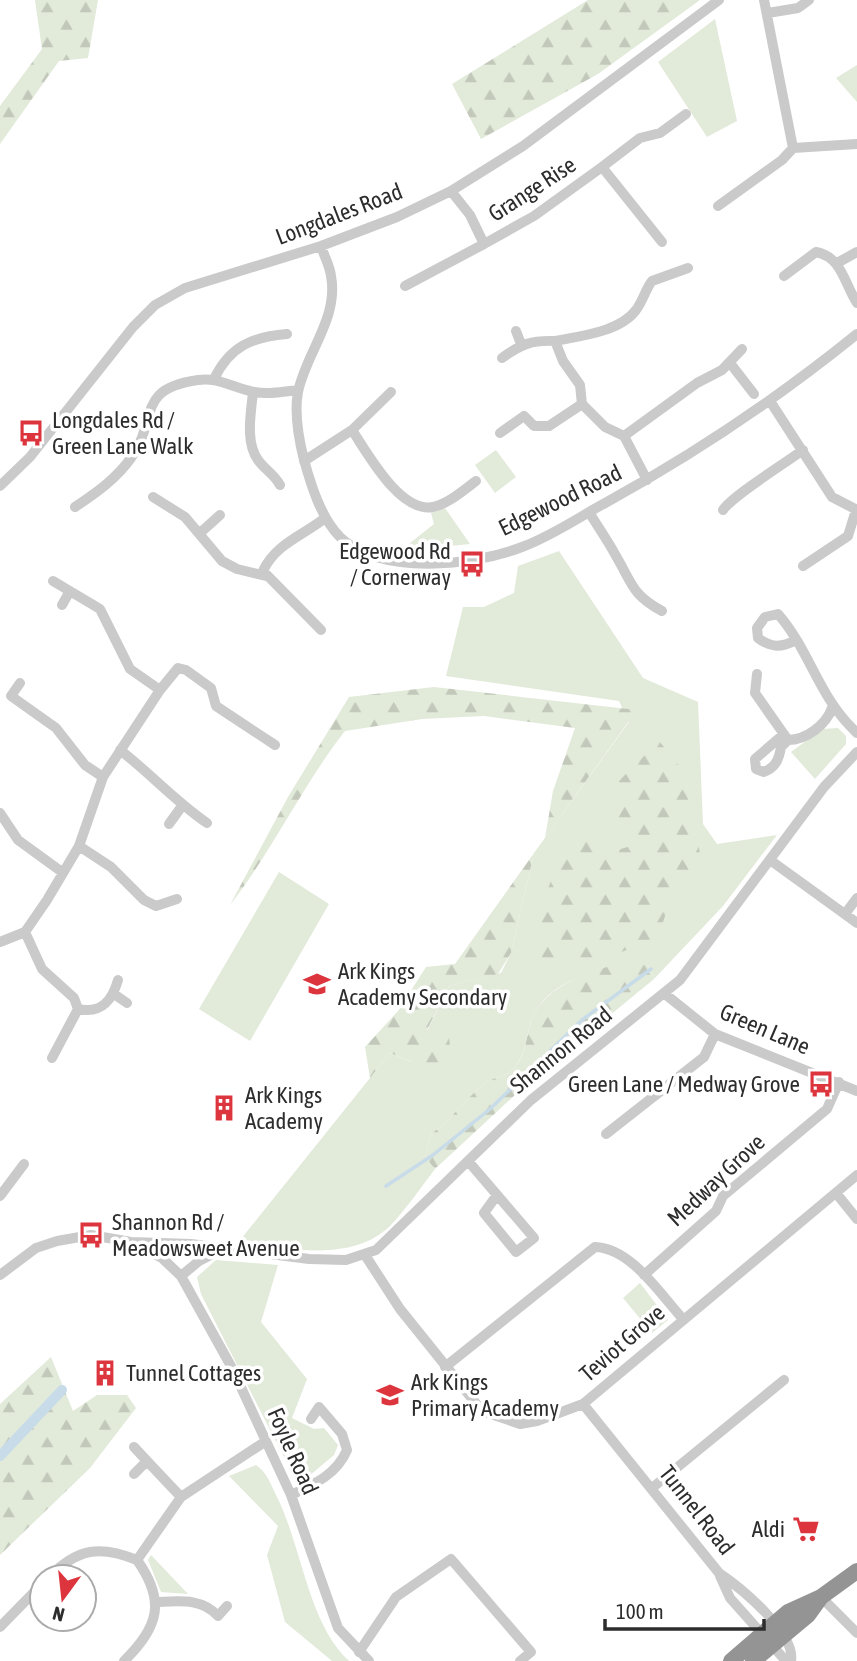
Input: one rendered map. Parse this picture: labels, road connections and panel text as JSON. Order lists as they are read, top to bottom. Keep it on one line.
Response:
{"streets":{"street":["Grange Rise","Longdales Road","Edgewood Road","Green Lane","Shannon Road","Medway Grove","Teviot Grove","Foyle Road","Tunnel Road"]},"crossings":[["Grange Rise","Longdales Road"],["Longdales Road","Edgewood Road"],["Green Lane","Shannon Road"],["Green Lane","Medway Grove"],["Shannon Road","Teviot Grove"],["Shannon Road","Foyle Road"],["Teviot Grove","Tunnel Road"]],"places":{"bus stop":["Longdales Rd / Green Lane Walk","Edgewood Rd / Cornerway","Green Lane / Medway Grove","Shannon Rd / Meadowsweet Avenue"],"school or university":["Ark Kings Academy Secondary","Ark Kings Primary Academy"],"building":["Ark Kings Academy","Tunnel Cottages"],"supermarket":["Aldi"]},"scale_bar":"100 m","north":"bottom"}
